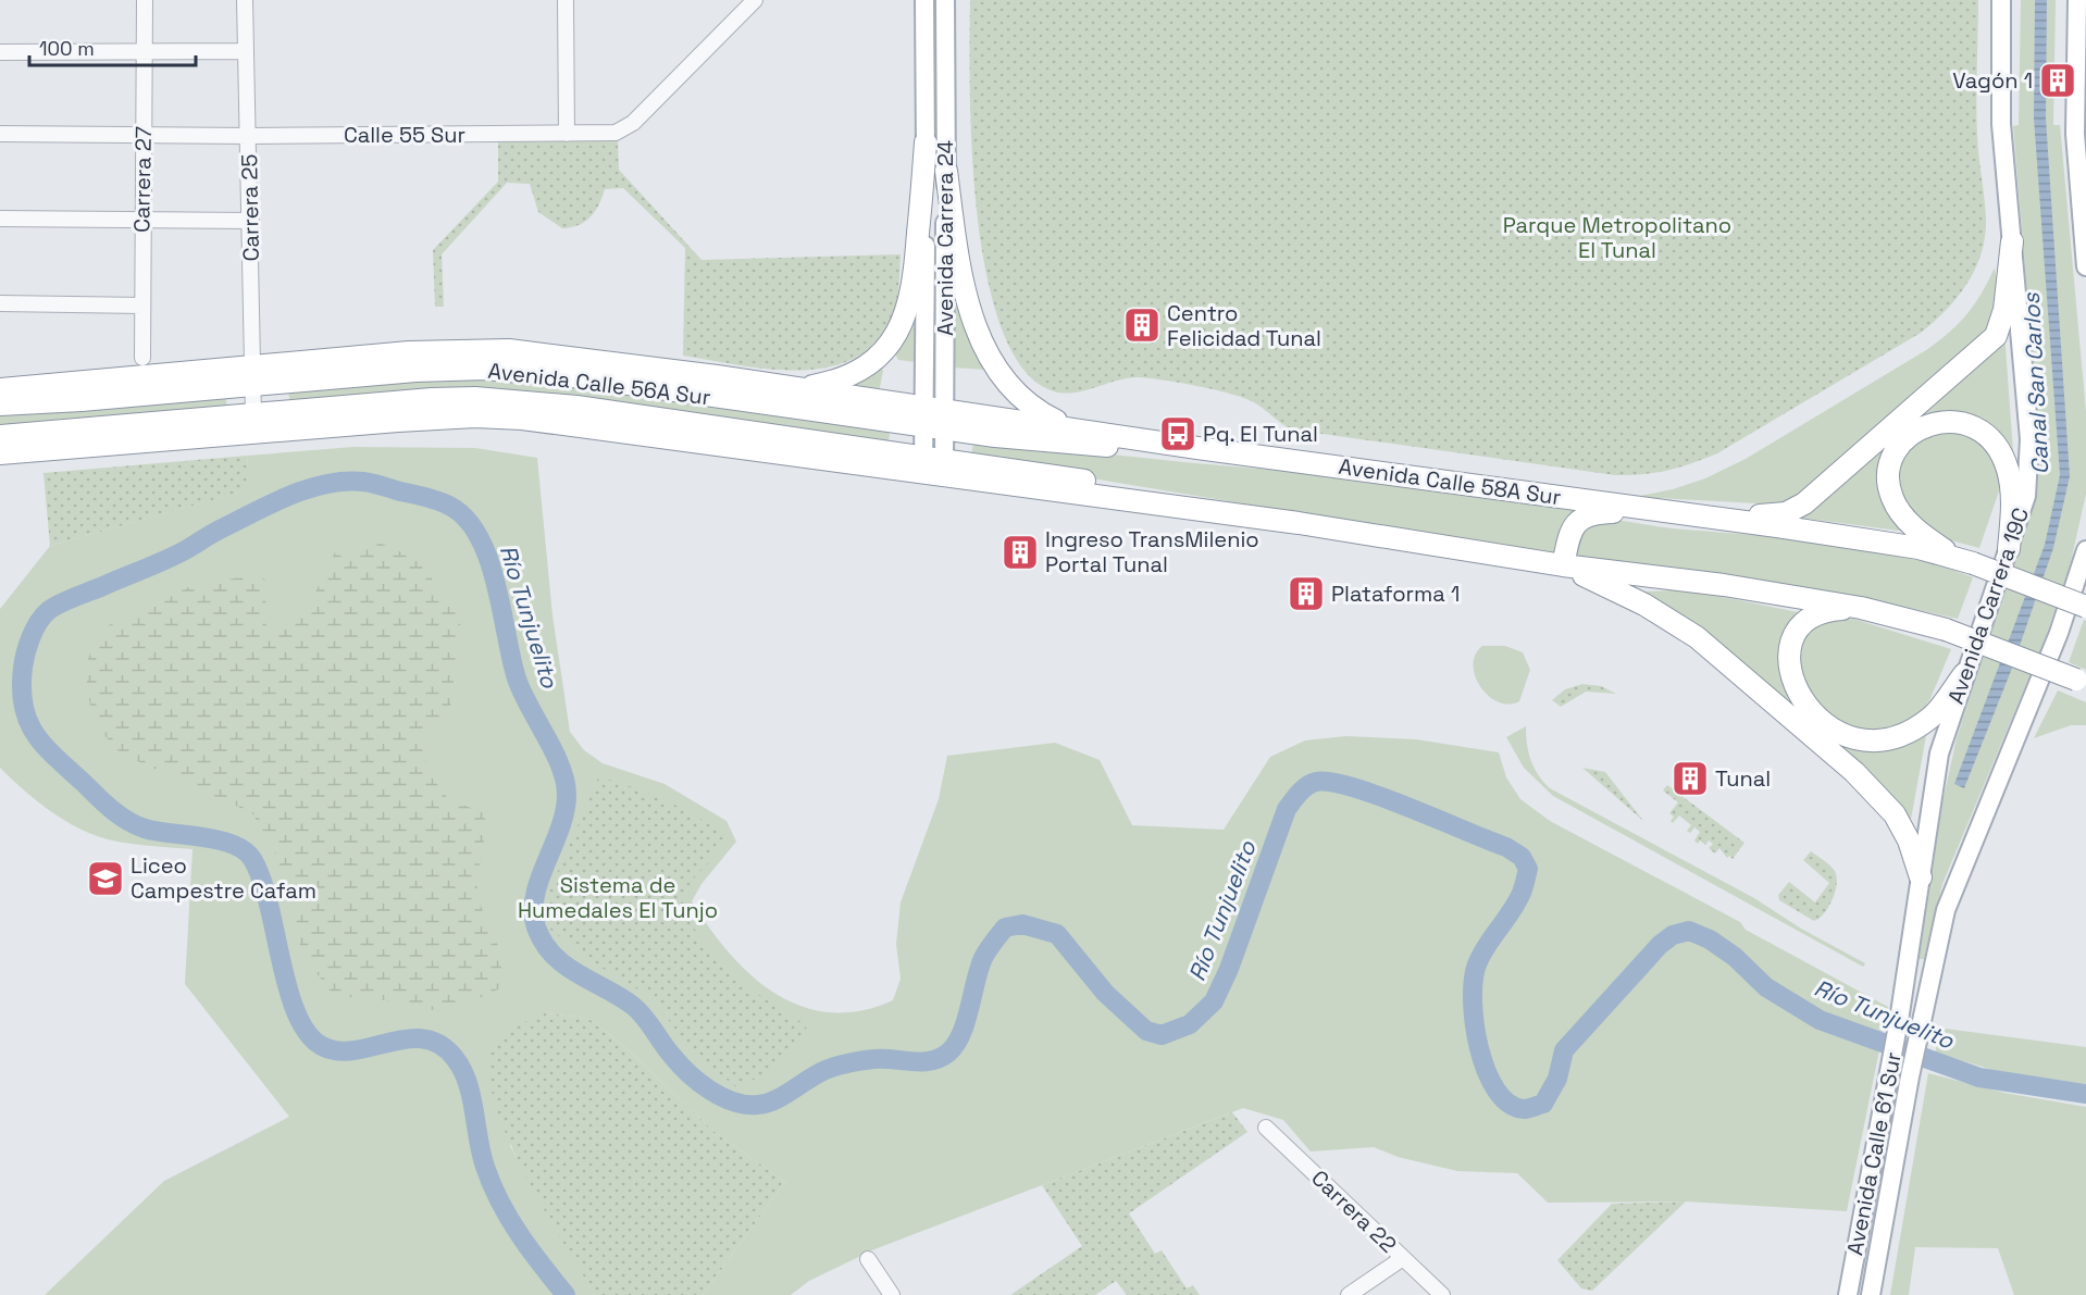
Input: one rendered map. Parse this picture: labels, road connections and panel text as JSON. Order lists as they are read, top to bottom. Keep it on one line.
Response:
{"streets":{"highway":["Avenida Calle 56A Sur","Avenida Calle 58A Sur"],"main road":["Avenida Carrera 24","Avenida Carrera 19C","Avenida Calle 61 Sur"],"street":["Calle 55 Sur","Carrera 27","Carrera 25","Carrera 22"]},"crossings":[["Calle 55 Sur","Carrera 27"],["Calle 55 Sur","Carrera 25"],["Carrera 25","Avenida Calle 56A Sur"],["Avenida Carrera 24","Avenida Calle 56A Sur"],["Avenida Carrera 24","Avenida Calle 58A Sur"],["Avenida Calle 56A Sur","Avenida Calle 58A Sur"],["Avenida Carrera 19C","Avenida Calle 61 Sur"]],"water":["Canal San Carlos","Río Tunjuelito"],"parks":["Parque Metropolitano El Tunal","Sistema de Humedales El Tunjo"],"places":{"building":["Vagón 1","Centro Felicidad Tunal","Ingreso TransMilenio Portal Tunal","Plataforma 1","Tunal"],"bus stop":["Pq. El Tunal"],"school or university":["Liceo Campestre Cafam"]},"scale_bar":"100 m"}
